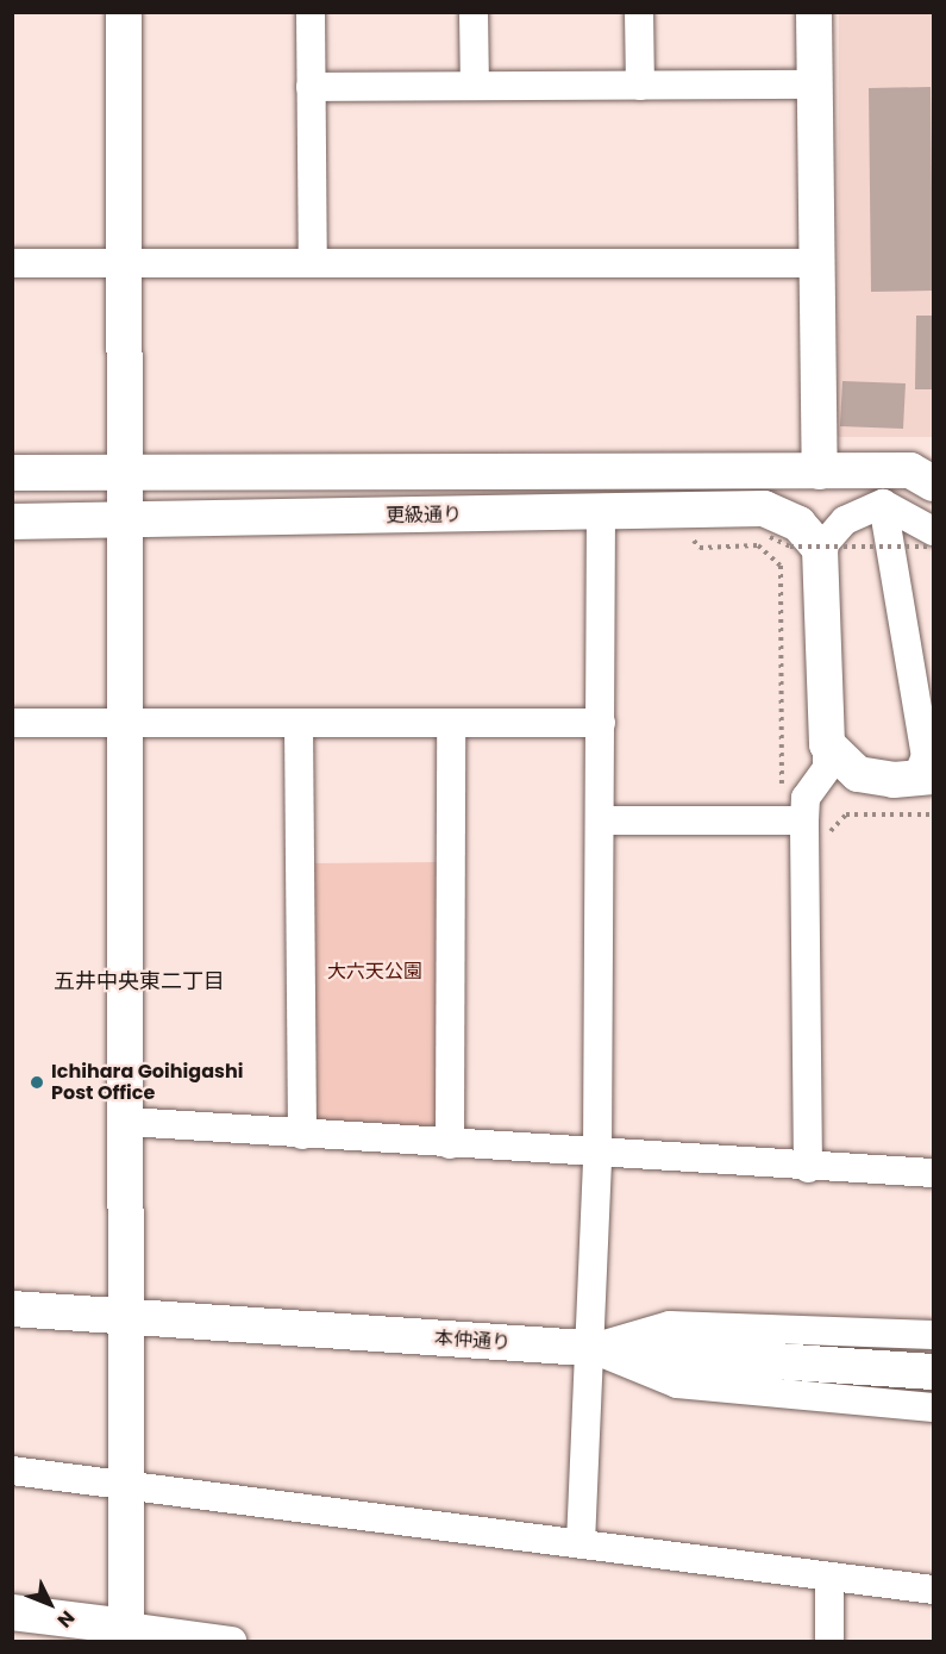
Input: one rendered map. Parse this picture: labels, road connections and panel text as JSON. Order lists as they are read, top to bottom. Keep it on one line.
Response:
{"streets":{"street":["更級通り","本仲通り"]},"districts":["五井中央東二丁目"],"parks":["大六天公園"],"places":["Ichihara Goihigashi Post Office"],"north":"bottom right"}
